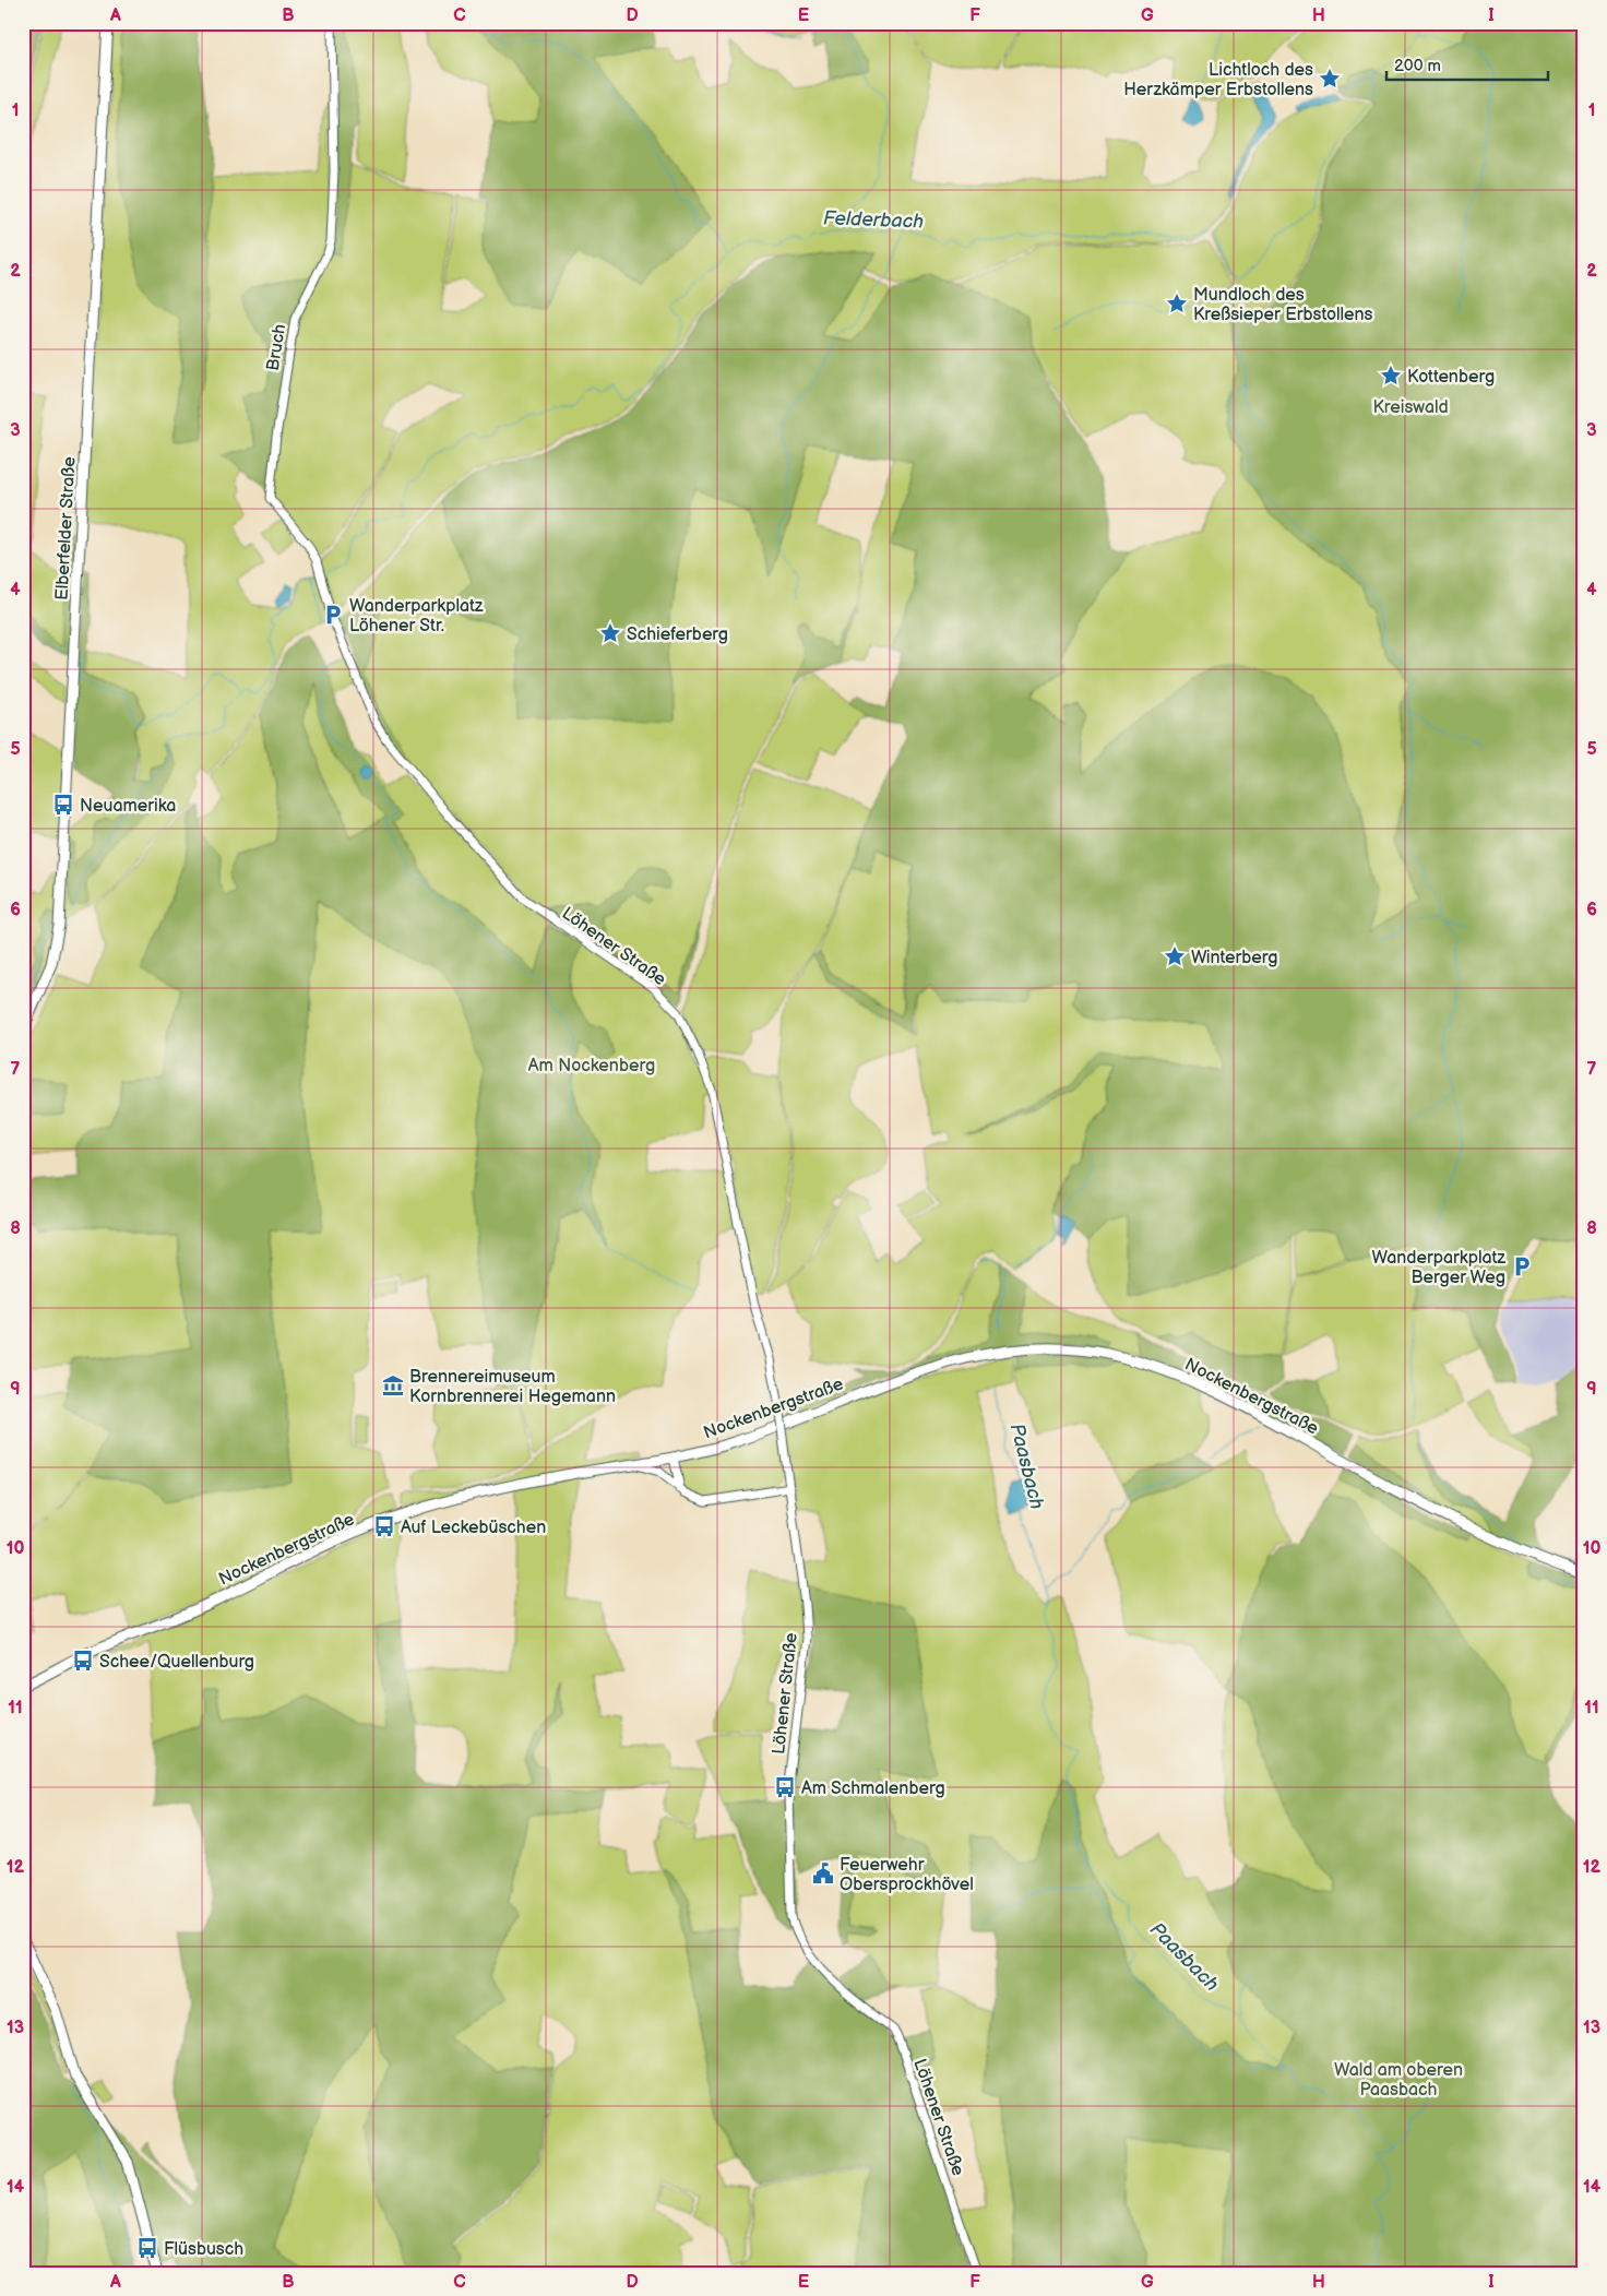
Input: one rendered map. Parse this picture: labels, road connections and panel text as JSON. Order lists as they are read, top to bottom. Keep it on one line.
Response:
{"streets":{"main road":["Elberfelder Straße","Nockenbergstraße"],"street":["Bruch","Löhener Straße"]},"crossings":[["Bruch","Löhener Straße"]],"water":["Felderbach","Paasbach"],"parks":["Kreiswald","Am Nockenberg","Wald am oberen Paasbach"],"places":{"place":["Lichtloch des Herzkämper Erbstollens","Mundloch des Kreßsieper Erbstollens","Kottenberg","Schieferberg","Winterberg"],"parking":["Wanderparkplatz Löhener Str.","Wanderparkplatz Berger Weg"],"bus stop":["Neuamerika","Auf Leckebüschen","Schee/Quellenburg","Am Schmalenberg","Flüsbusch"],"museum":["Brennereimuseum Kornbrennerei Hegemann"],"public building":["Feuerwehr Obersprockhövel"]},"scale_bar":"200 m","grid":{"columns":["A","B","C","D","E","F","G","H","I"],"rows":["1","2","3","4","5","6","7","8","9","10","11","12","13","14"]}}
